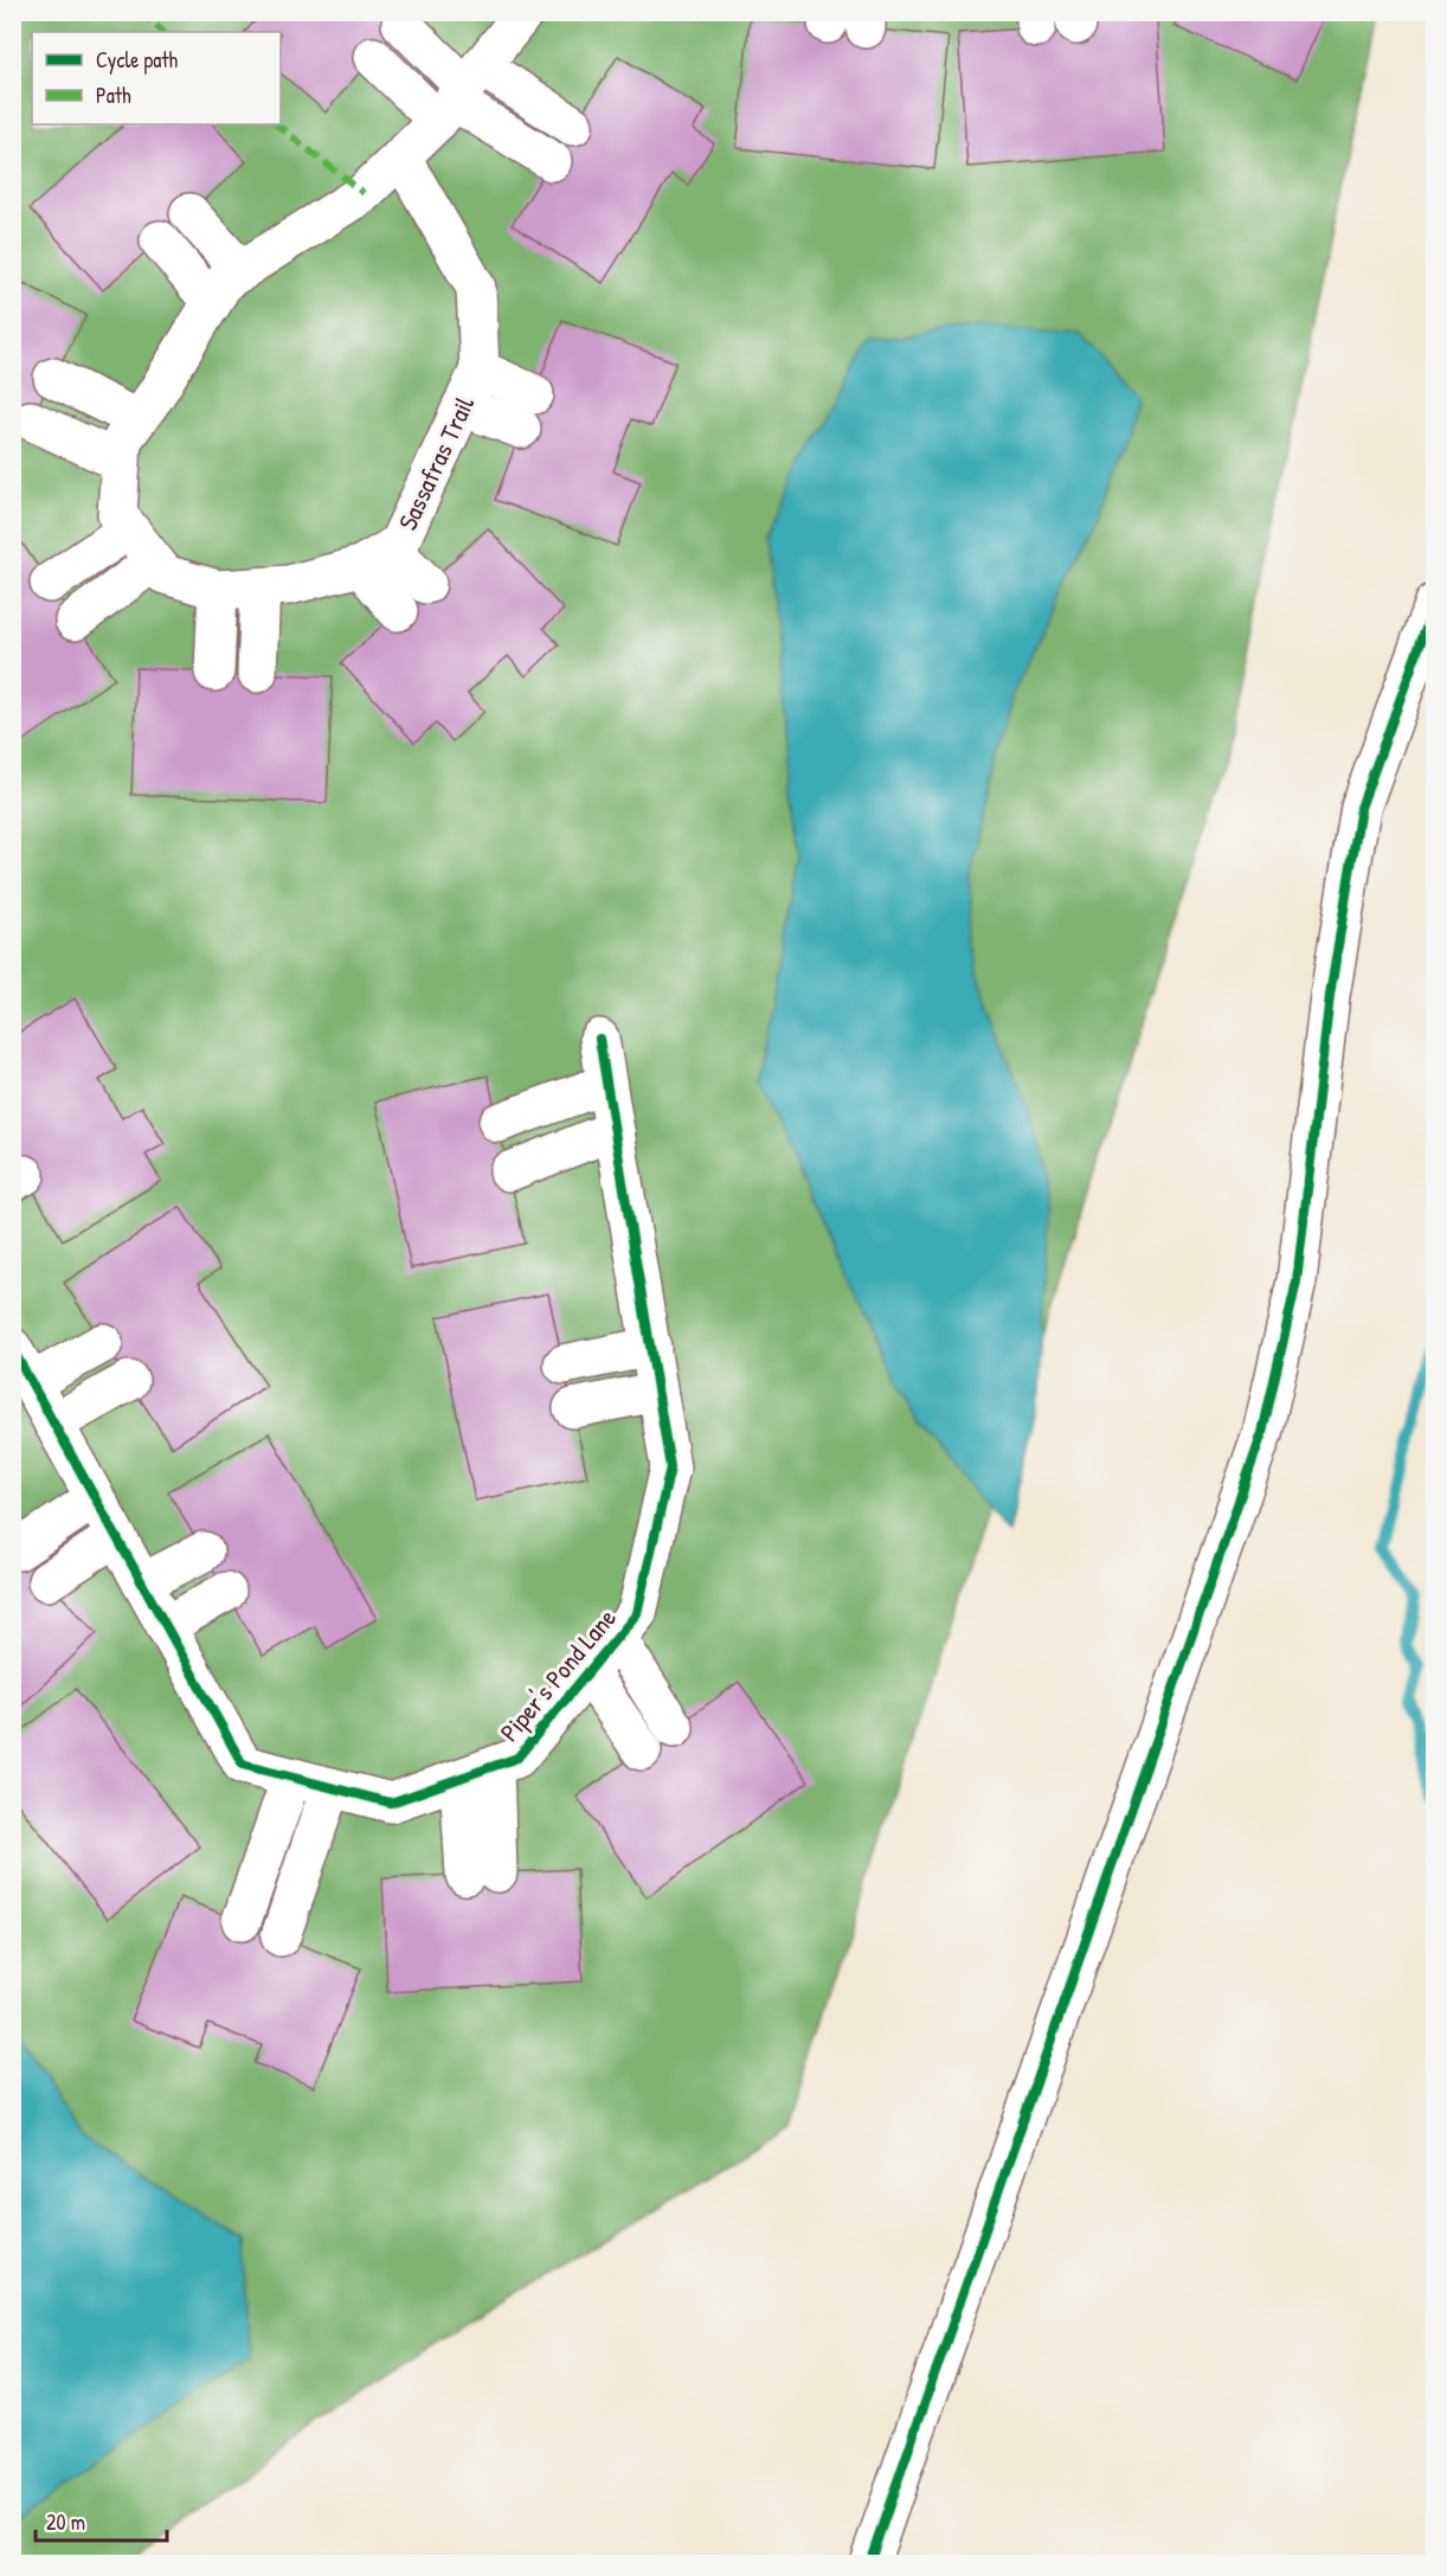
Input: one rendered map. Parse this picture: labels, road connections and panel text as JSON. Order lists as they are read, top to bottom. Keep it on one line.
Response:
{"streets":{"street":["Sassafras Trail","Piper's Pond Lane"]},"legend":["Cycle path","Path"],"scale_bar":"20 m"}
